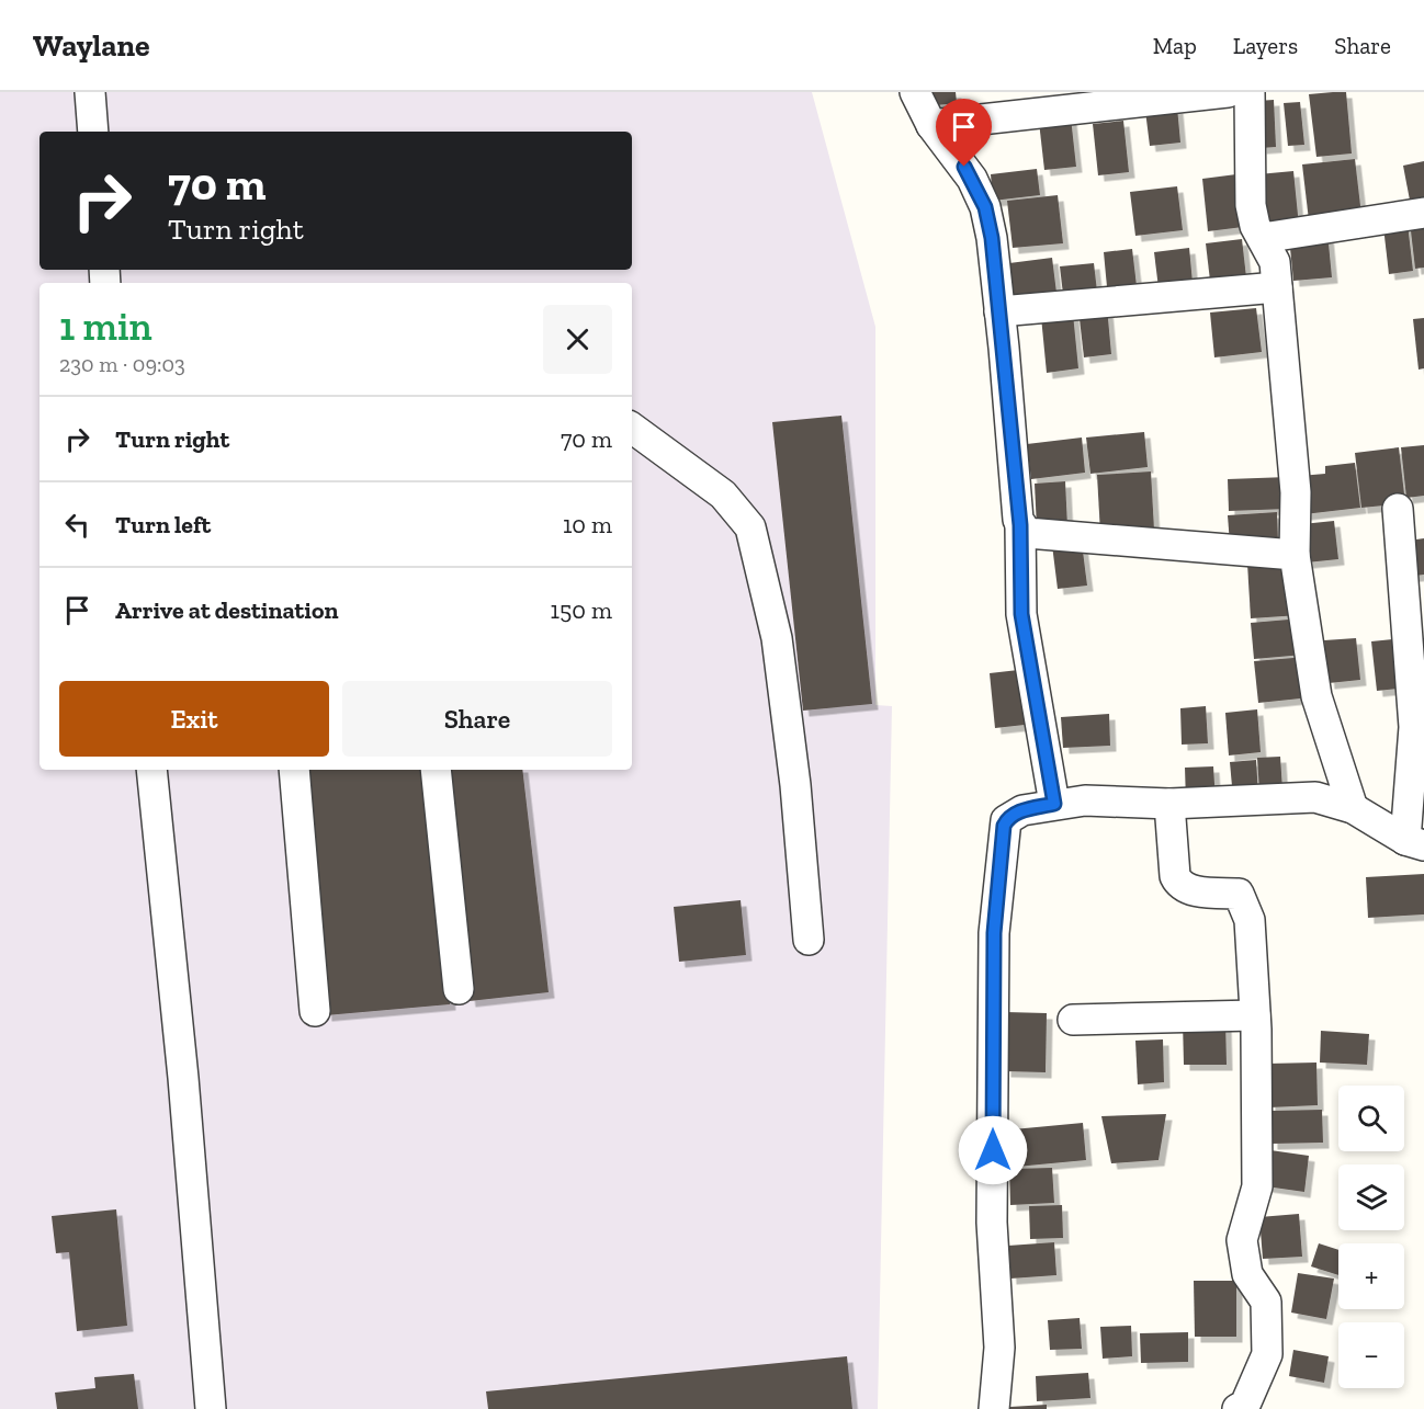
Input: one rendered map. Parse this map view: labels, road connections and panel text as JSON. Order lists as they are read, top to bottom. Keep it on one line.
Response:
{"page":{"header":"Waylane","nav":["Map","Layers","Share"],"turn":["70 m","Turn right"],"heading":["1 min","230 m · 09:03"],"list":[{"name":"Turn right","value":"70 m"},{"name":"Turn left","value":"10 m"},{"name":"Arrive at destination","value":"150 m"}],"buttons":["Exit","Share"],"map_buttons":["+","−"]}}
